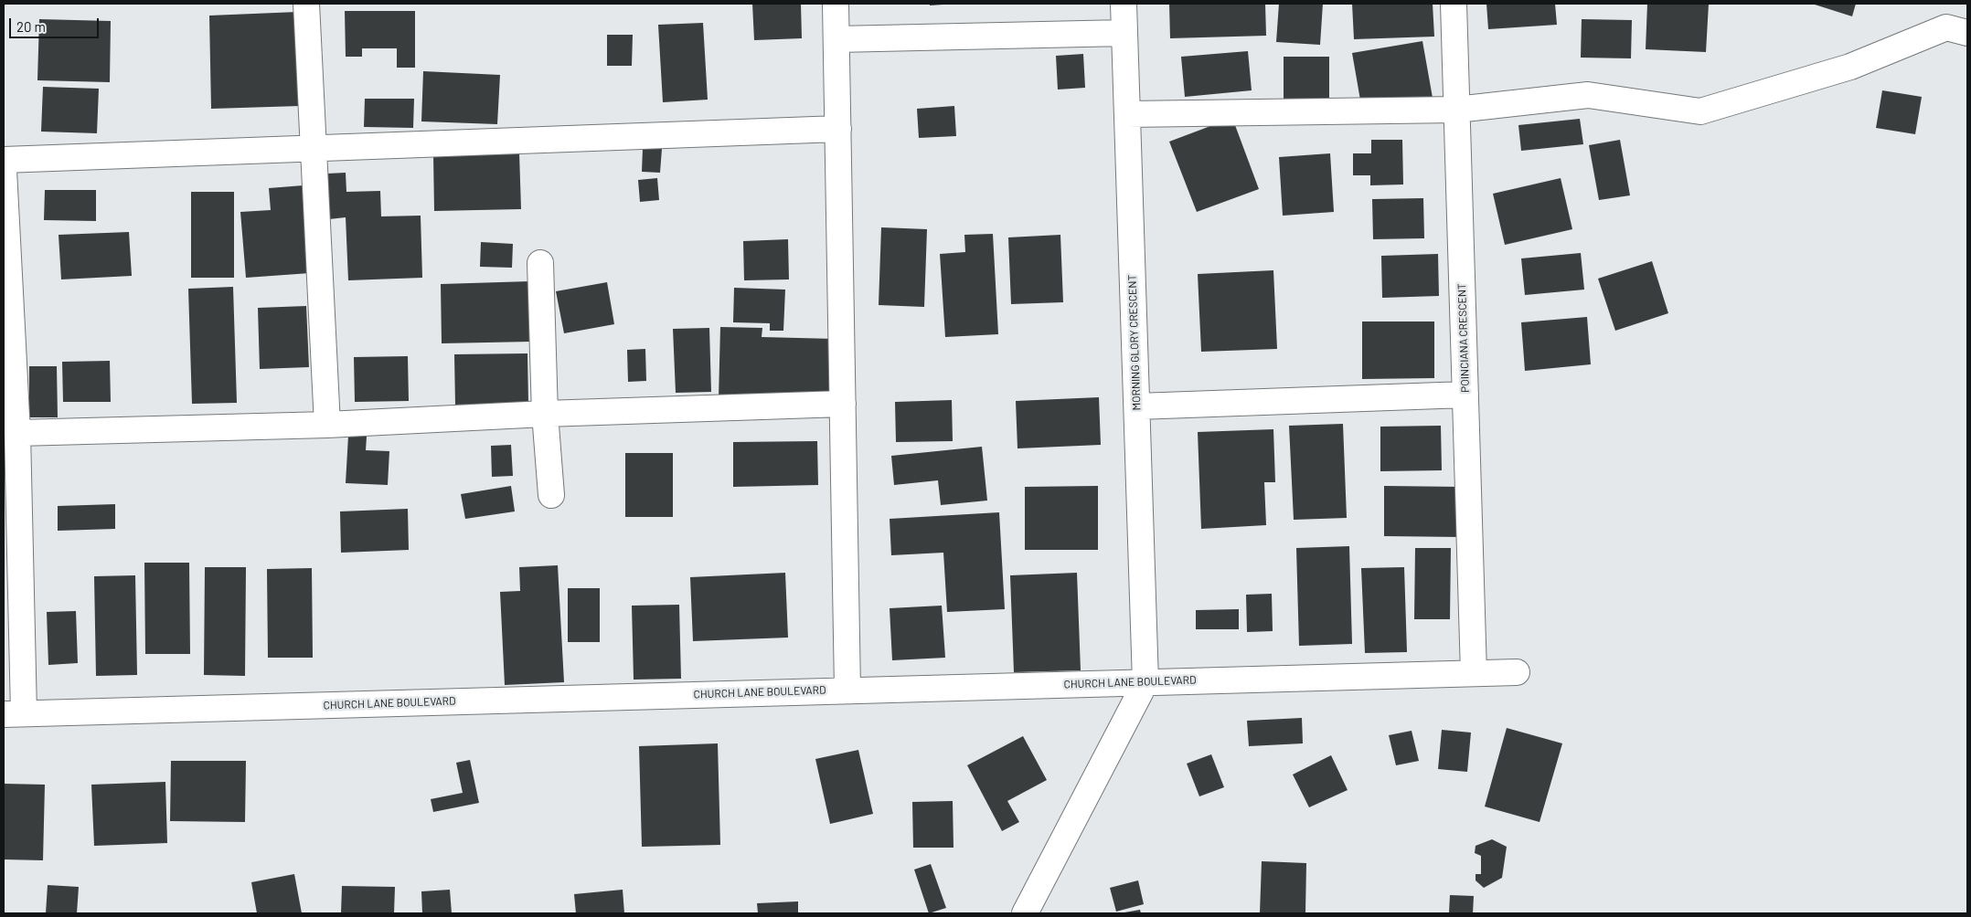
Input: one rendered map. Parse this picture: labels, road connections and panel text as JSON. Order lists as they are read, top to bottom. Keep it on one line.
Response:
{"streets":{"street":["POINCIANA CRESCENT","MORNING GLORY CRESCENT","CHURCH LANE BOULEVARD"]},"crossings":[["POINCIANA CRESCENT","CHURCH LANE BOULEVARD"],["MORNING GLORY CRESCENT","CHURCH LANE BOULEVARD"]],"scale_bar":"20 m"}
